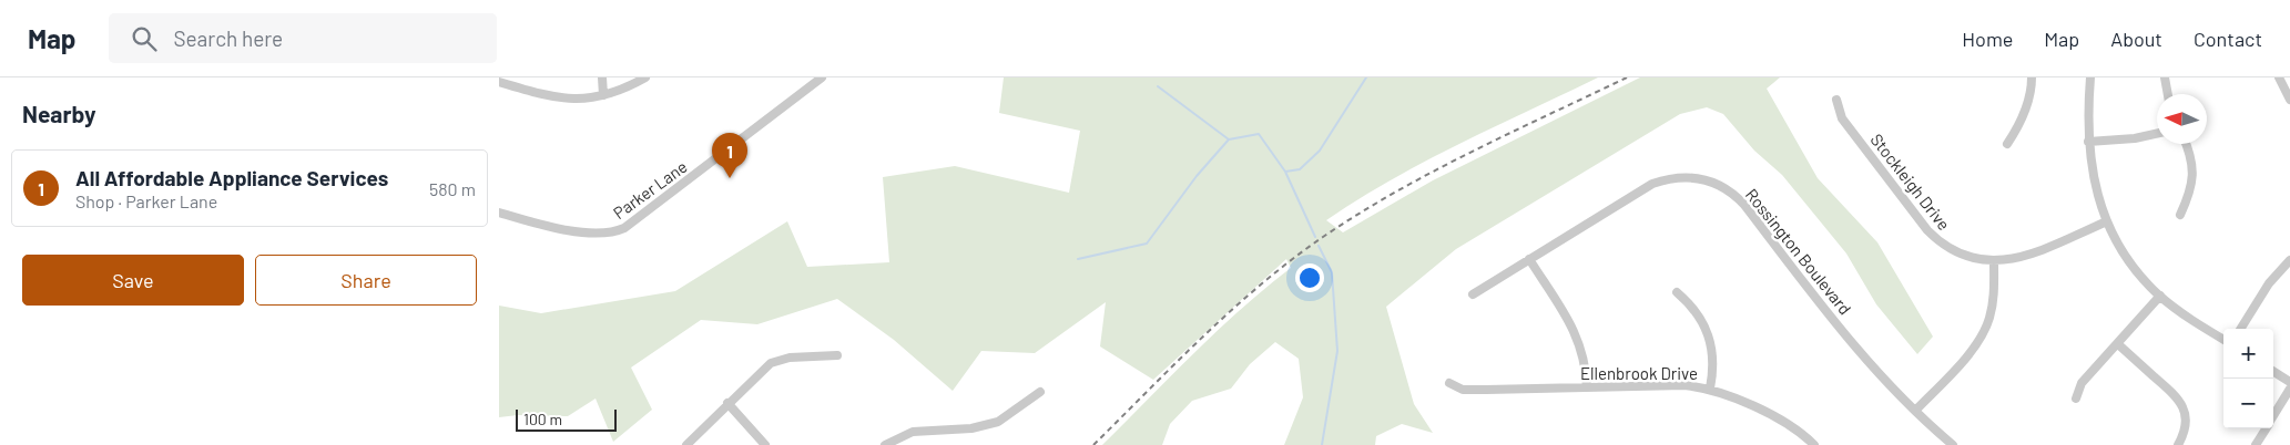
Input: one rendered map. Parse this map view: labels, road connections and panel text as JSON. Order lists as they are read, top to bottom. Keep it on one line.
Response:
{"streets":{"street":["Stockleigh Drive","Parker Lane","Rossington Boulevard","Ellenbrook Drive"]},"scale_bar":"100 m","north":"left","page":{"header":"Map","search":"Search here","nav":["Home","Map","About","Contact"],"heading":"Nearby","pins":"1","list":[{"mark":"1","name":"All Affordable Appliance Services","note":"Shop · Parker Lane","value":"580 m"}],"buttons":["Save","Share"],"map_buttons":["+","−"],"scale":"100 m"}}
